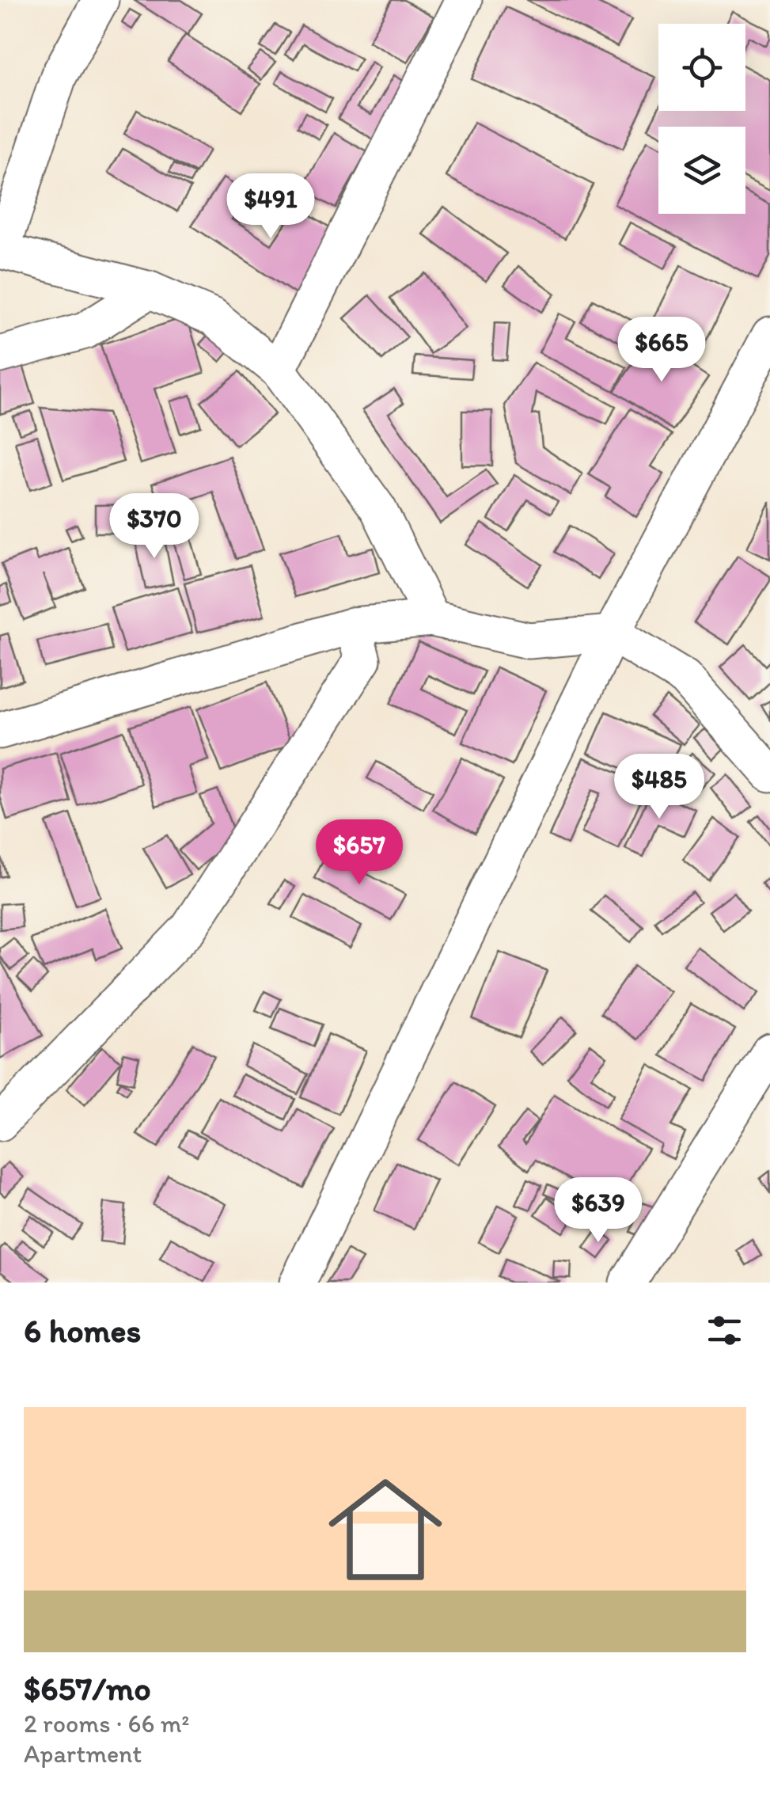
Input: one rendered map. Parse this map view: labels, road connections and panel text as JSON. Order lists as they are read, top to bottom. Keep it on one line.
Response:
{"page":{"price":["$491","$665","$370","$485","$657","$639"],"heading":"6 homes","list":[{"name":"$657/mo","note":"2 rooms · 66 m² · Apartment"}]}}
